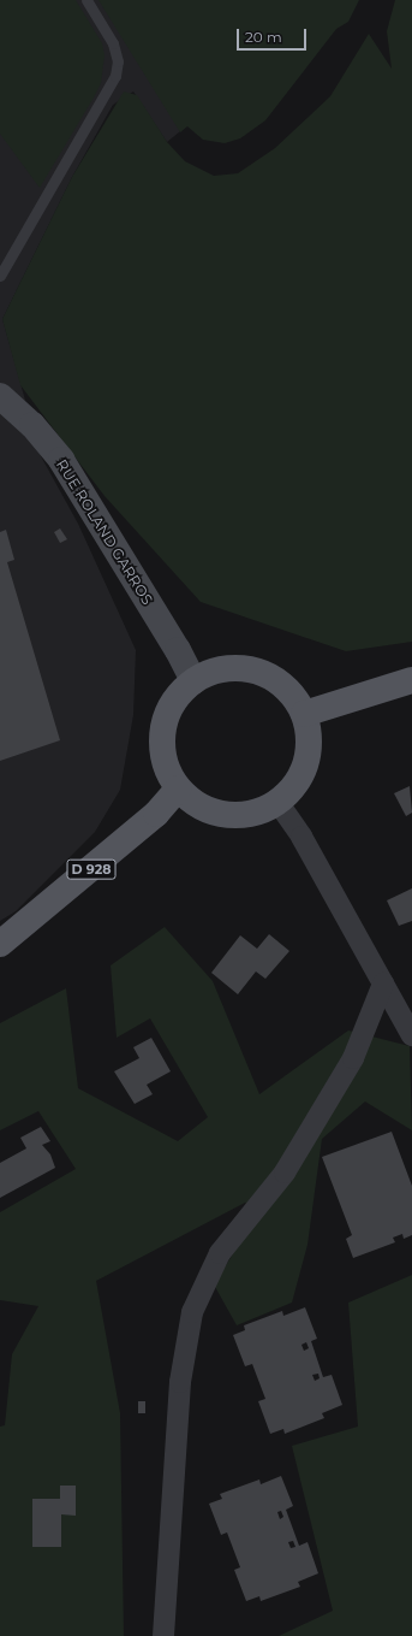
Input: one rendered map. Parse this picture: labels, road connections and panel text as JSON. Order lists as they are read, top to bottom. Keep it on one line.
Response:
{"streets":{"main road":["D 928"],"street":["RUE ROLAND GARROS"]},"crossings":[["RUE ROLAND GARROS","D 928"]],"scale_bar":"20 m"}
